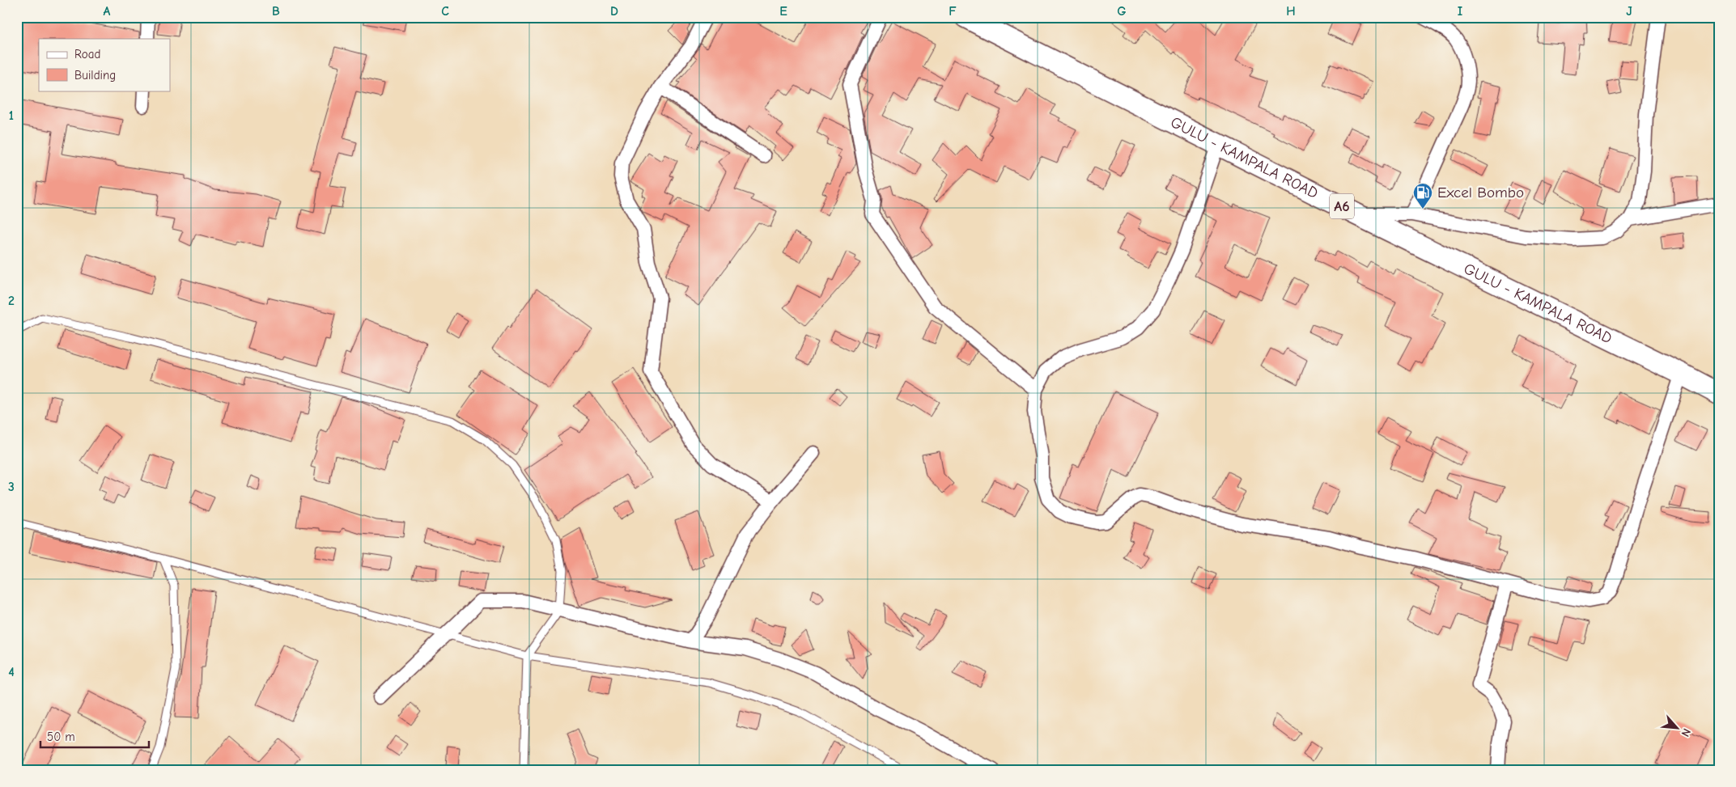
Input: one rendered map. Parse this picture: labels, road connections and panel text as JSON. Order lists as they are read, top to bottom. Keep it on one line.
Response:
{"streets":{"main road":["GULU - KAMPALA ROAD","A6"]},"places":{"fuel station":["Excel Bombo"]},"legend":["Road","Building"],"scale_bar":"50 m","north":"bottom right","grid":{"columns":["A","B","C","D","E","F","G","H","I","J"],"rows":["1","2","3","4"]}}
